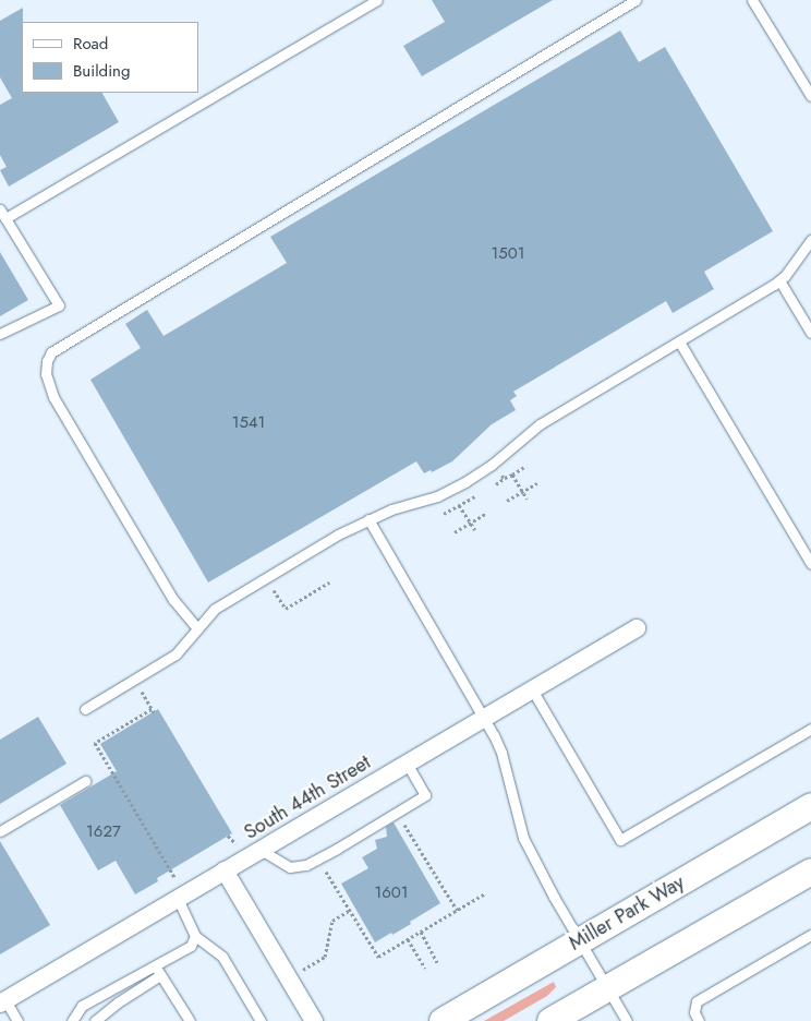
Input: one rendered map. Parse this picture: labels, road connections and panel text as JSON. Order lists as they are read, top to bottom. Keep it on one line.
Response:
{"streets":{"main road":["Miller Park Way"],"street":["South 44th Street"]},"house_numbers":["1501","1541","1627","1601"],"legend":["Road","Building"]}
